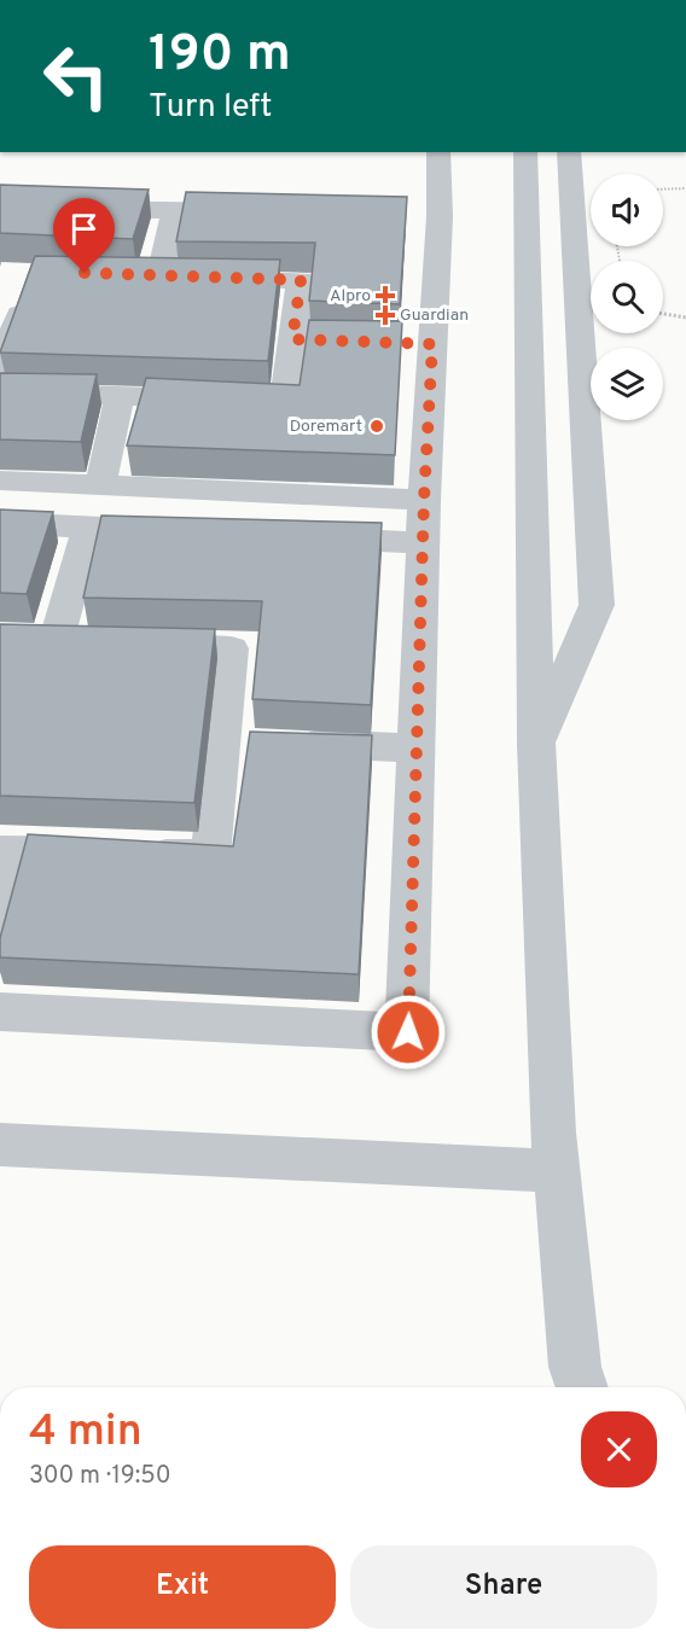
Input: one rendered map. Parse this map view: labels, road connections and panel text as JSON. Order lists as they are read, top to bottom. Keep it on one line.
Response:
{"places":{"health":["Alpro","Guardian"],"other":["Doremart"]},"page":{"turn":["190 m","Turn left"],"heading":["4 min","300 m · 19:50"],"buttons":["Exit","Share"]}}
